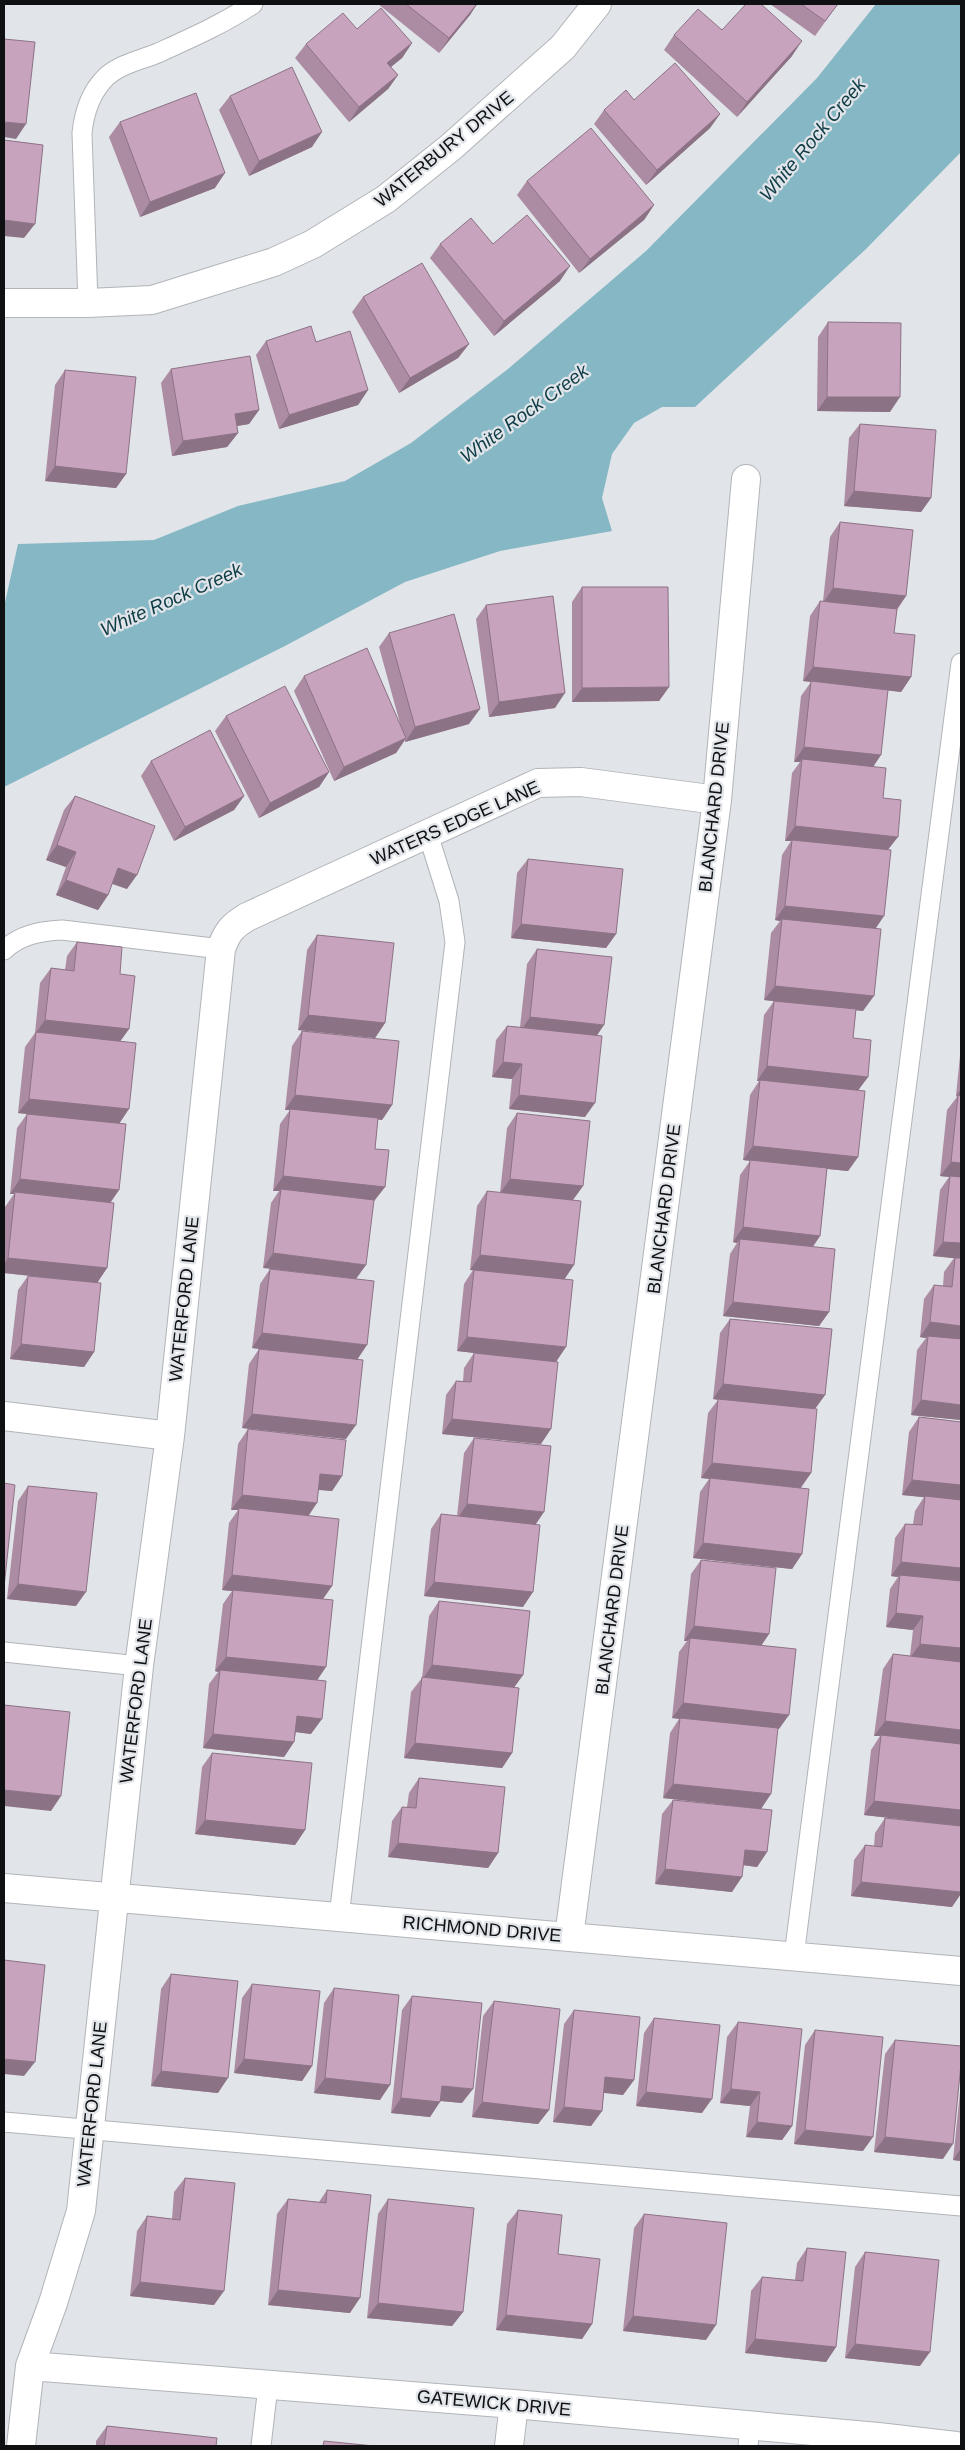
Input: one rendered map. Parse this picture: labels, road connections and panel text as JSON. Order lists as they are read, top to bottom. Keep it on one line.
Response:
{"streets":{"street":["WATERBURY DRIVE","BLANCHARD DRIVE","WATERS EDGE LANE","WATERFORD LANE","RICHMOND DRIVE","GATEWICK DRIVE"]},"crossings":[["BLANCHARD DRIVE","WATERS EDGE LANE"],["BLANCHARD DRIVE","RICHMOND DRIVE"],["WATERS EDGE LANE","WATERFORD LANE"],["WATERFORD LANE","RICHMOND DRIVE"],["WATERFORD LANE","GATEWICK DRIVE"]],"water":["White Rock Creek"]}
